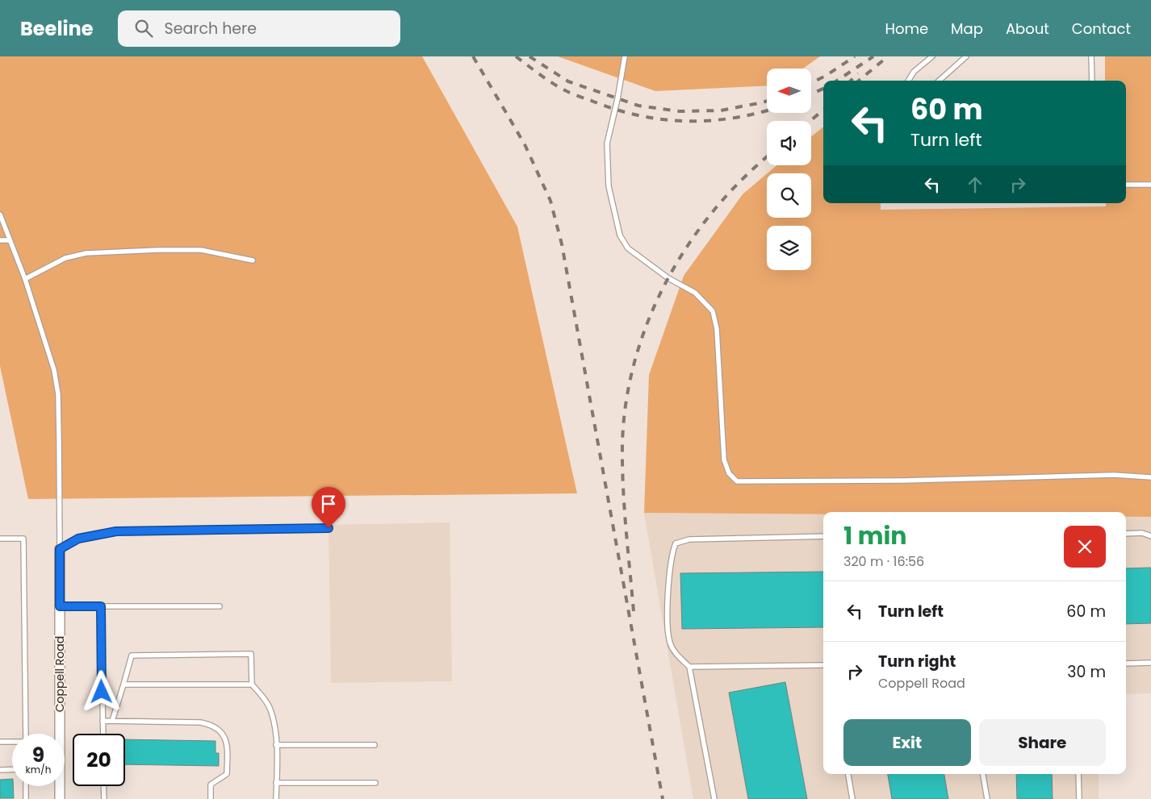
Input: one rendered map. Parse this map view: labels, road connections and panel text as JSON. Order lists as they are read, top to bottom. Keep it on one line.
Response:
{"streets":{"street":["Coppell Road"]},"north":"left","page":{"header":"Beeline","search":"Search here","nav":["Home","Map","About","Contact"],"turn":["60 m","Turn left"],"heading":["1 min","320 m · 16:56"],"list":[{"name":"Turn left","value":"60 m"},{"name":"Turn right","note":"Coppell Road","value":"30 m"}],"buttons":["Exit","Share"],"speed":"9 km/h","limit":"20"}}
